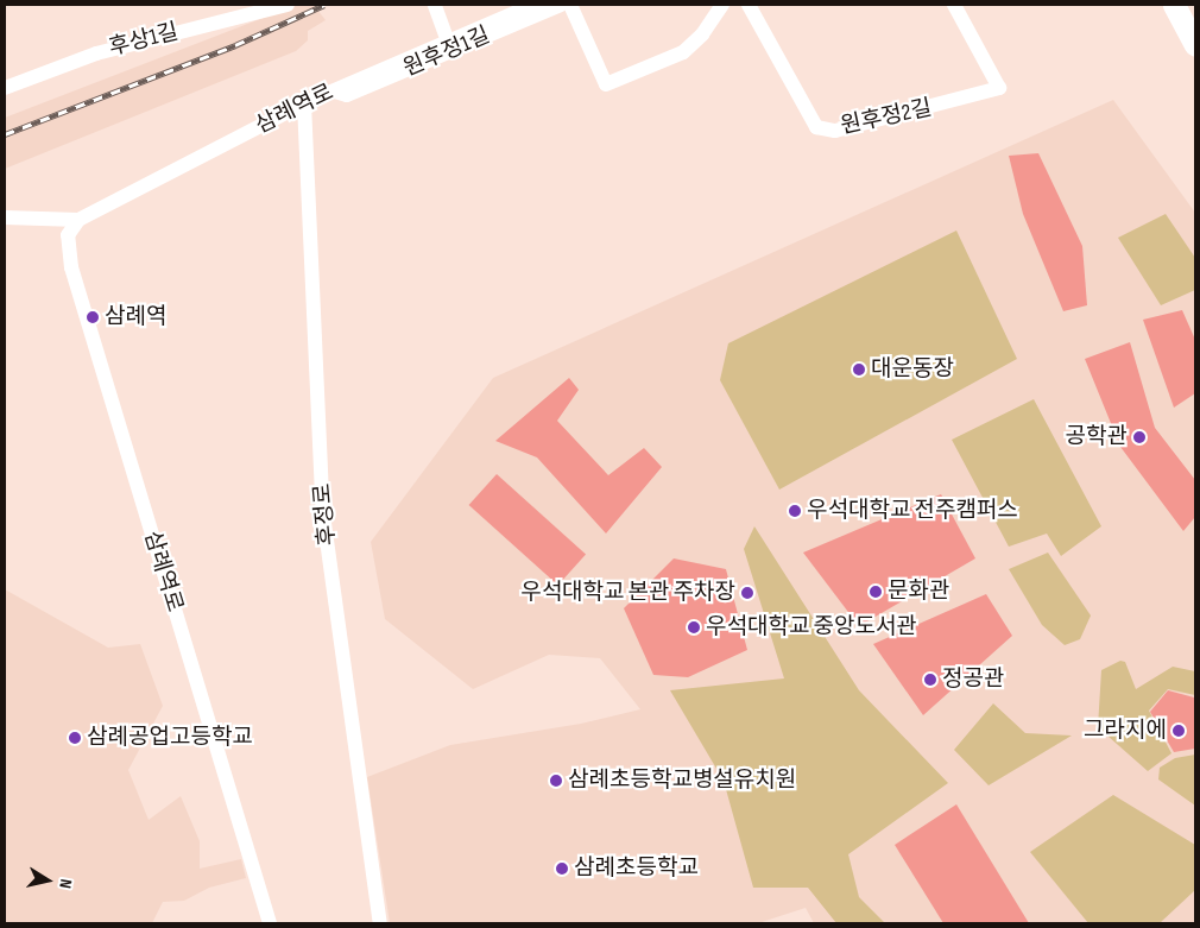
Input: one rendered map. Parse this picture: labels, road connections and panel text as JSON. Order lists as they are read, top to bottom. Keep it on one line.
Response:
{"streets":{"street":["후상1길","원후정1길","삼례역로","원후정2길","후정로"]},"crossings":[["원후정1길","삼례역로"],["삼례역로","후정로"]],"places":["삼례역","대운동장","공학관","우석대학교 전주캠퍼스","문화관","우석대학교 본관 주차장","우석대학교 중앙도서관","정공관","그라지에","삼례공업고등학교","삼례초등학교병설유치원","삼례초등학교"],"north":"right"}
